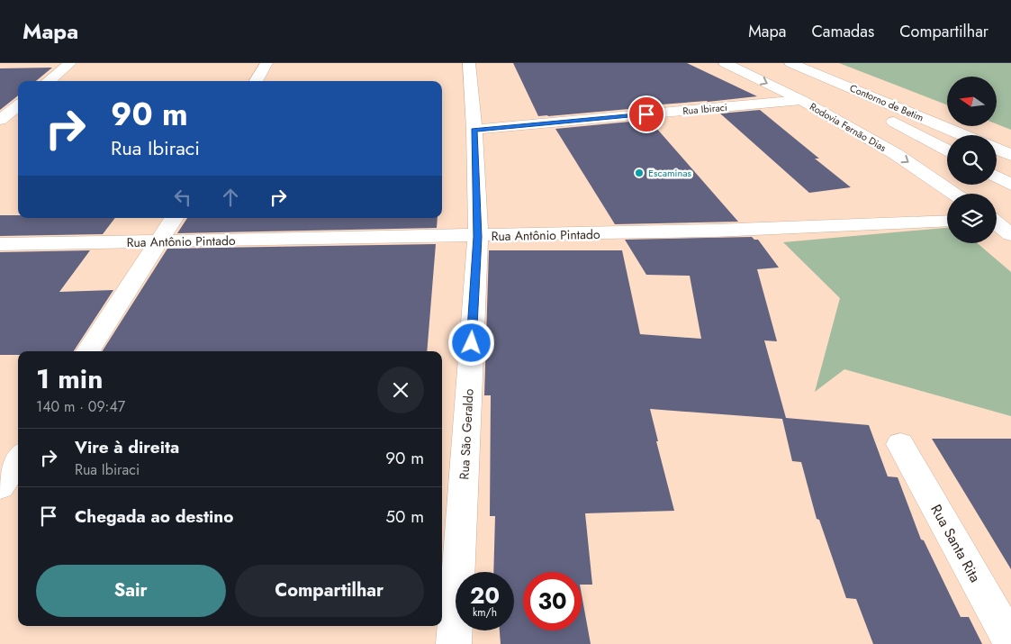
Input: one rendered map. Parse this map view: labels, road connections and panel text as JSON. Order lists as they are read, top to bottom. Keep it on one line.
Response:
{"streets":{"main road":["Contorno de Betim","Rua Ibiraci","Rodovia Fernão Dias","Rua Antônio Pintado","Rua São Geraldo","Rua Santa Rita"]},"crossings":[["Rua Ibiraci","Rodovia Fernão Dias"],["Rua Ibiraci","Rua São Geraldo"],["Rua Antônio Pintado","Rua São Geraldo"]],"places":["Escaminas"],"north":"left","page":{"header":"Mapa","nav":["Mapa","Camadas","Compartilhar"],"turn":["90 m","Rua Ibiraci"],"heading":["1 min","140 m · 09:47"],"list":[{"name":"Vire à direita","note":"Rua Ibiraci","value":"90 m"},{"name":"Chegada ao destino","value":"50 m"}],"buttons":["Sair","Compartilhar"],"speed":"20 km/h","limit":"30"}}
